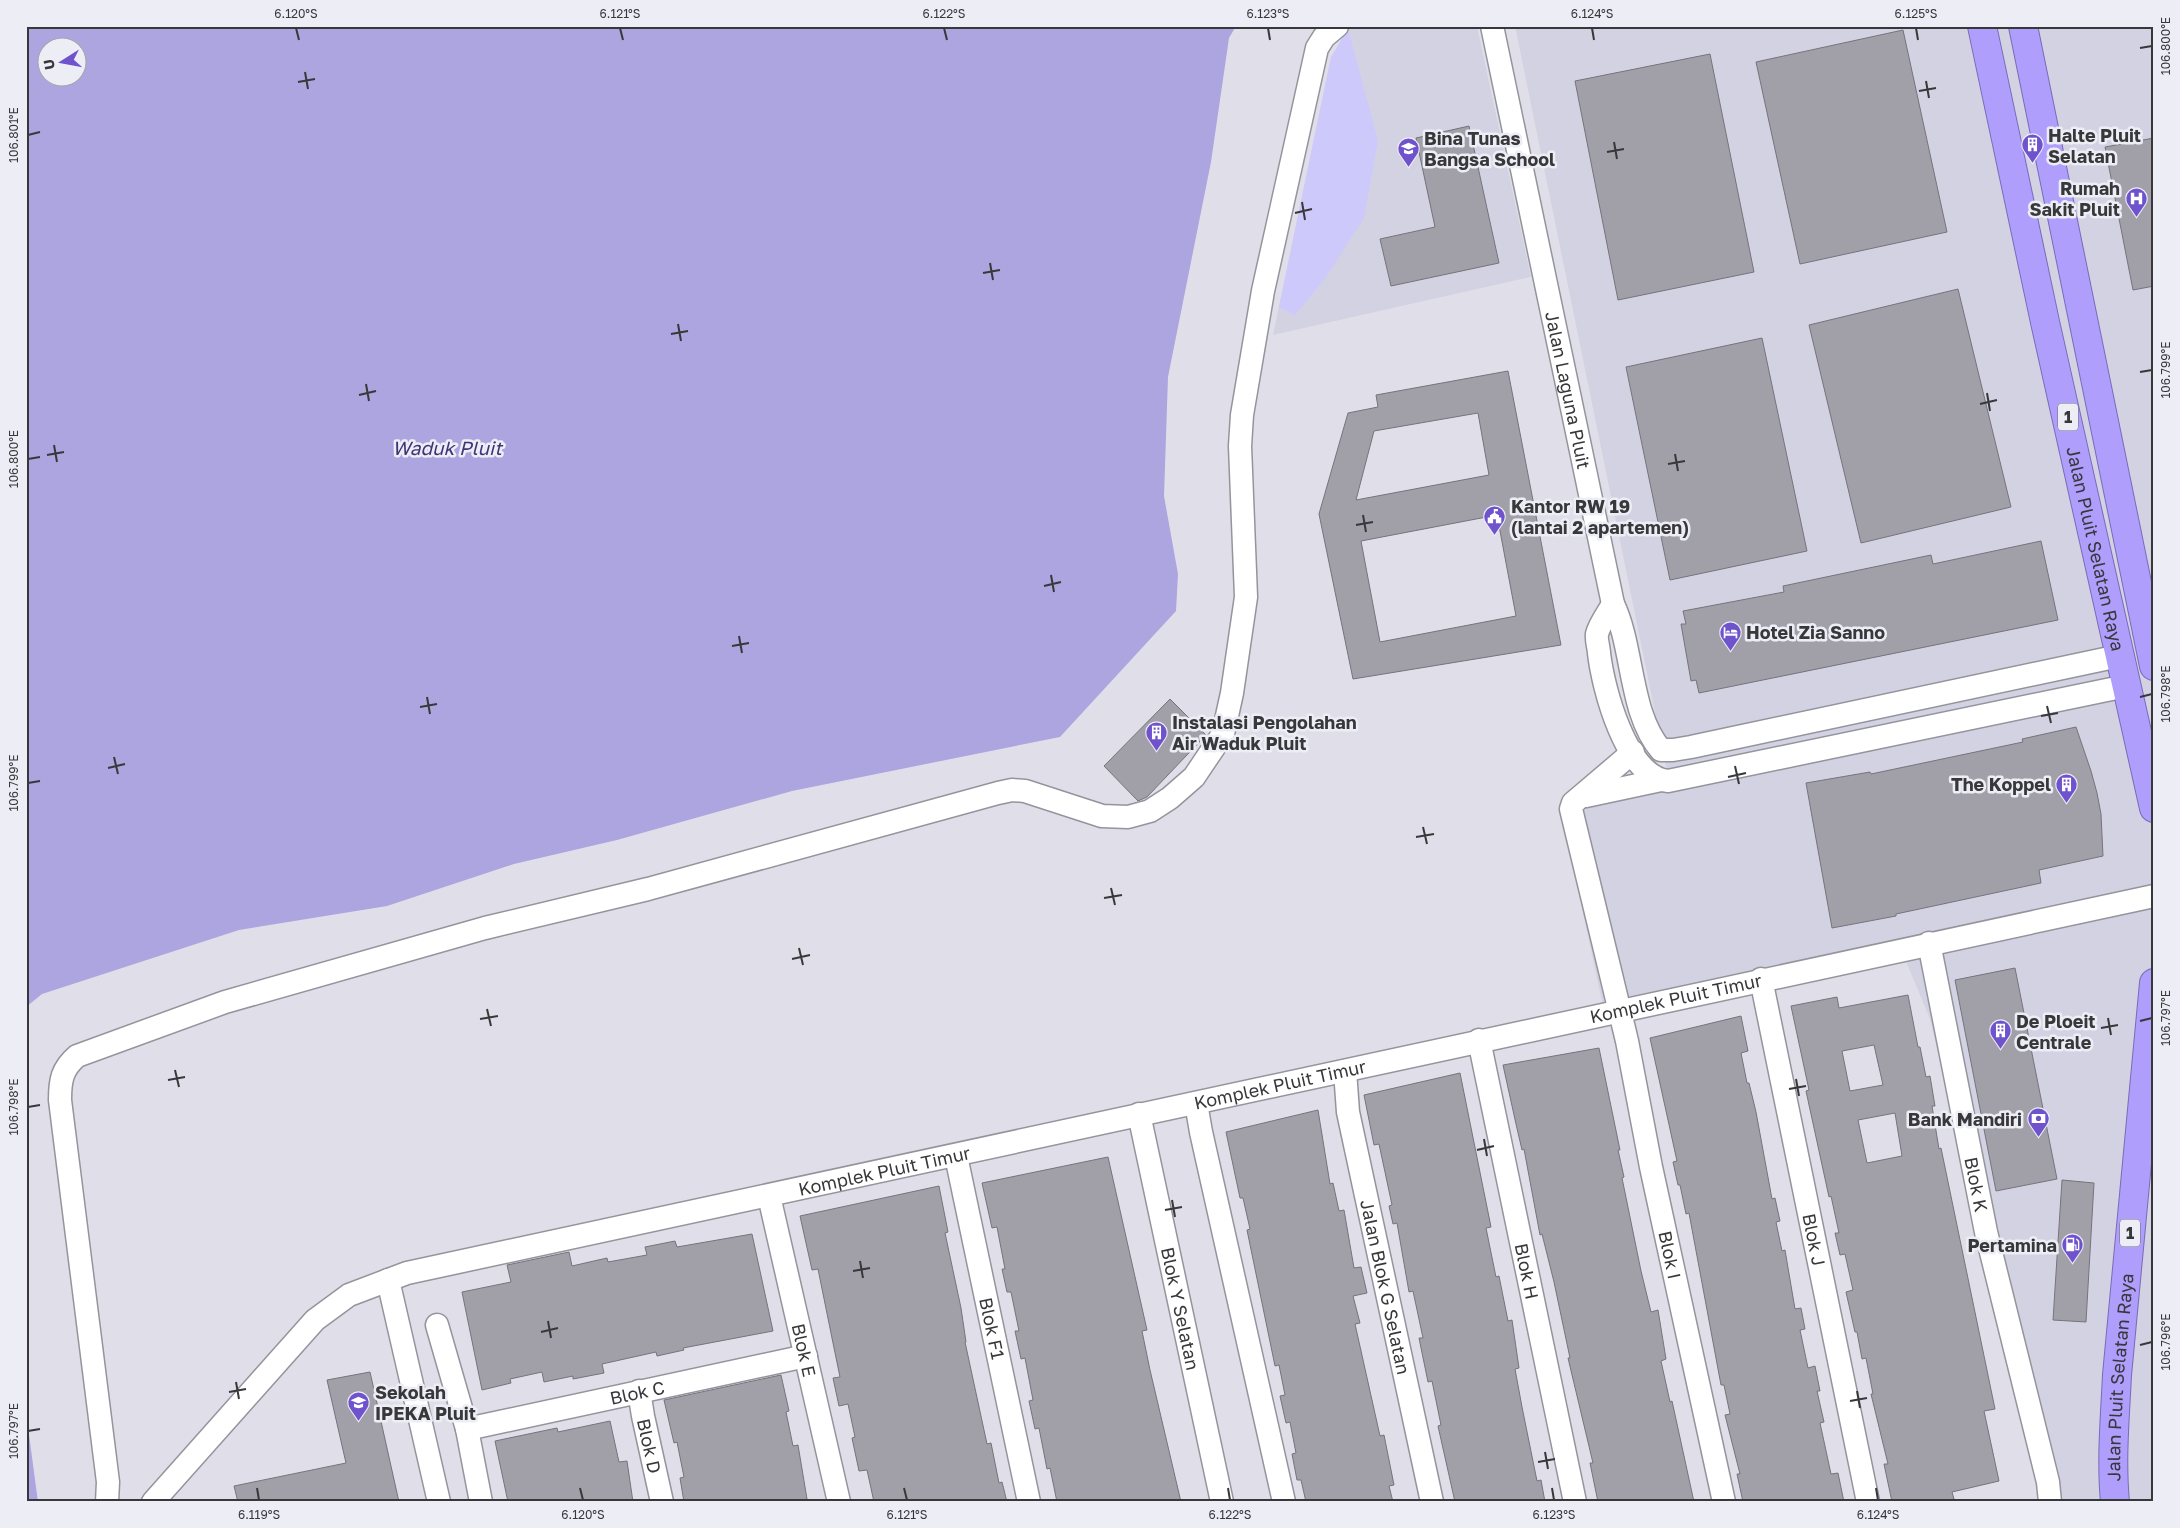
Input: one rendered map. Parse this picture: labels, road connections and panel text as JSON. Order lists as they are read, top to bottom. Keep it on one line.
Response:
{"streets":{"highway":["1","Jalan Pluit Selatan Raya"],"street":["Jalan Laguna Pluit","Komplek Pluit Timur","Blok K","Blok J","Blok I","Blok H","Jalan Blok G Selatan","Blok Y Selatan","Blok F1","Blok E","Blok C","Blok D"]},"crossings":[["Komplek Pluit Timur","Blok K"],["Komplek Pluit Timur","Blok J"],["Komplek Pluit Timur","Blok I"],["Komplek Pluit Timur","Blok H"],["Komplek Pluit Timur","Jalan Blok G Selatan"],["Komplek Pluit Timur","Blok Y Selatan"],["Komplek Pluit Timur","Blok F1"],["Komplek Pluit Timur","Blok E"],["Blok E","Blok C"],["Blok C","Blok D"]],"water":["Waduk Pluit"],"places":{"building":["Halte Pluit Selatan","Instalasi Pengolahan Air Waduk Pluit","The Koppel","De Ploeit Centrale"],"school or university":["Bina Tunas Bangsa School","Sekolah IPEKA Pluit"],"hospital":["Rumah Sakit Pluit"],"public building":["Kantor RW 19 (lantai 2 apartemen)"],"hotel":["Hotel Zia Sanno"],"bank":["Bank Mandiri"],"fuel station":["Pertamina"]},"north":"left","coordinates":["6.120°S","6.121°S","6.122°S","6.123°S","6.124°S","6.125°S","106.800°E","106.801°E","106.799°E","106.798°E","106.797°E","106.796°E","6.119°S"]}
